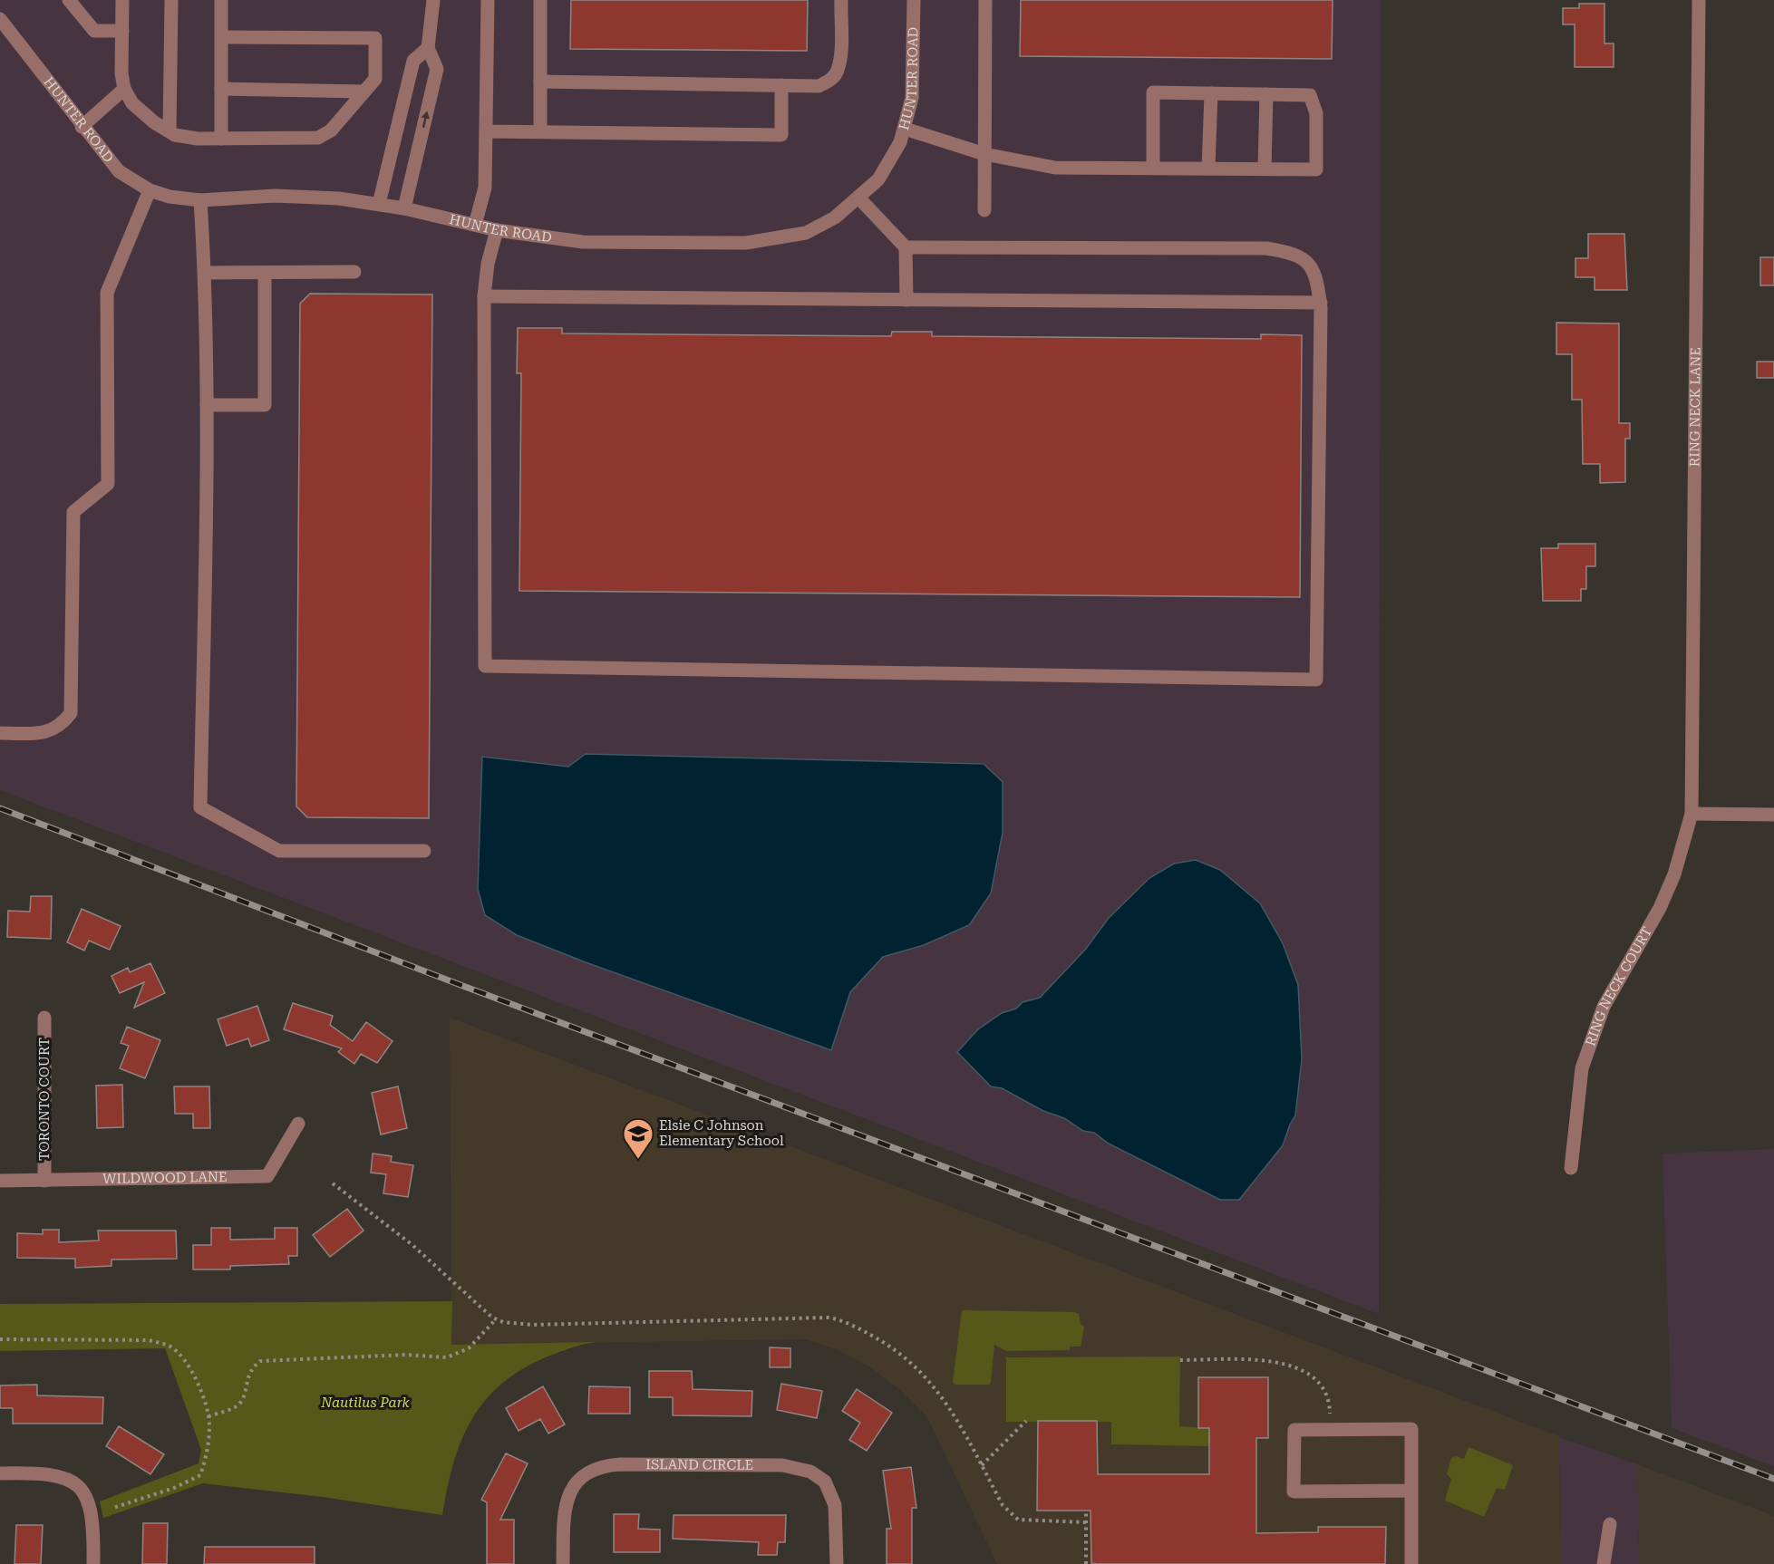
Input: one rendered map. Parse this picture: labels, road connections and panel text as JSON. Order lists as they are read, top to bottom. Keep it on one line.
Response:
{"streets":{"street":["HUNTER ROAD","RING NECK LANE","RING NECK COURT","TORONTO COURT","WILDWOOD LANE","ISLAND CIRCLE"]},"crossings":[["RING NECK LANE","RING NECK COURT"],["TORONTO COURT","WILDWOOD LANE"]],"parks":["Nautilus Park"],"places":{"school or university":["Elsie C Johnson Elementary School"]}}
